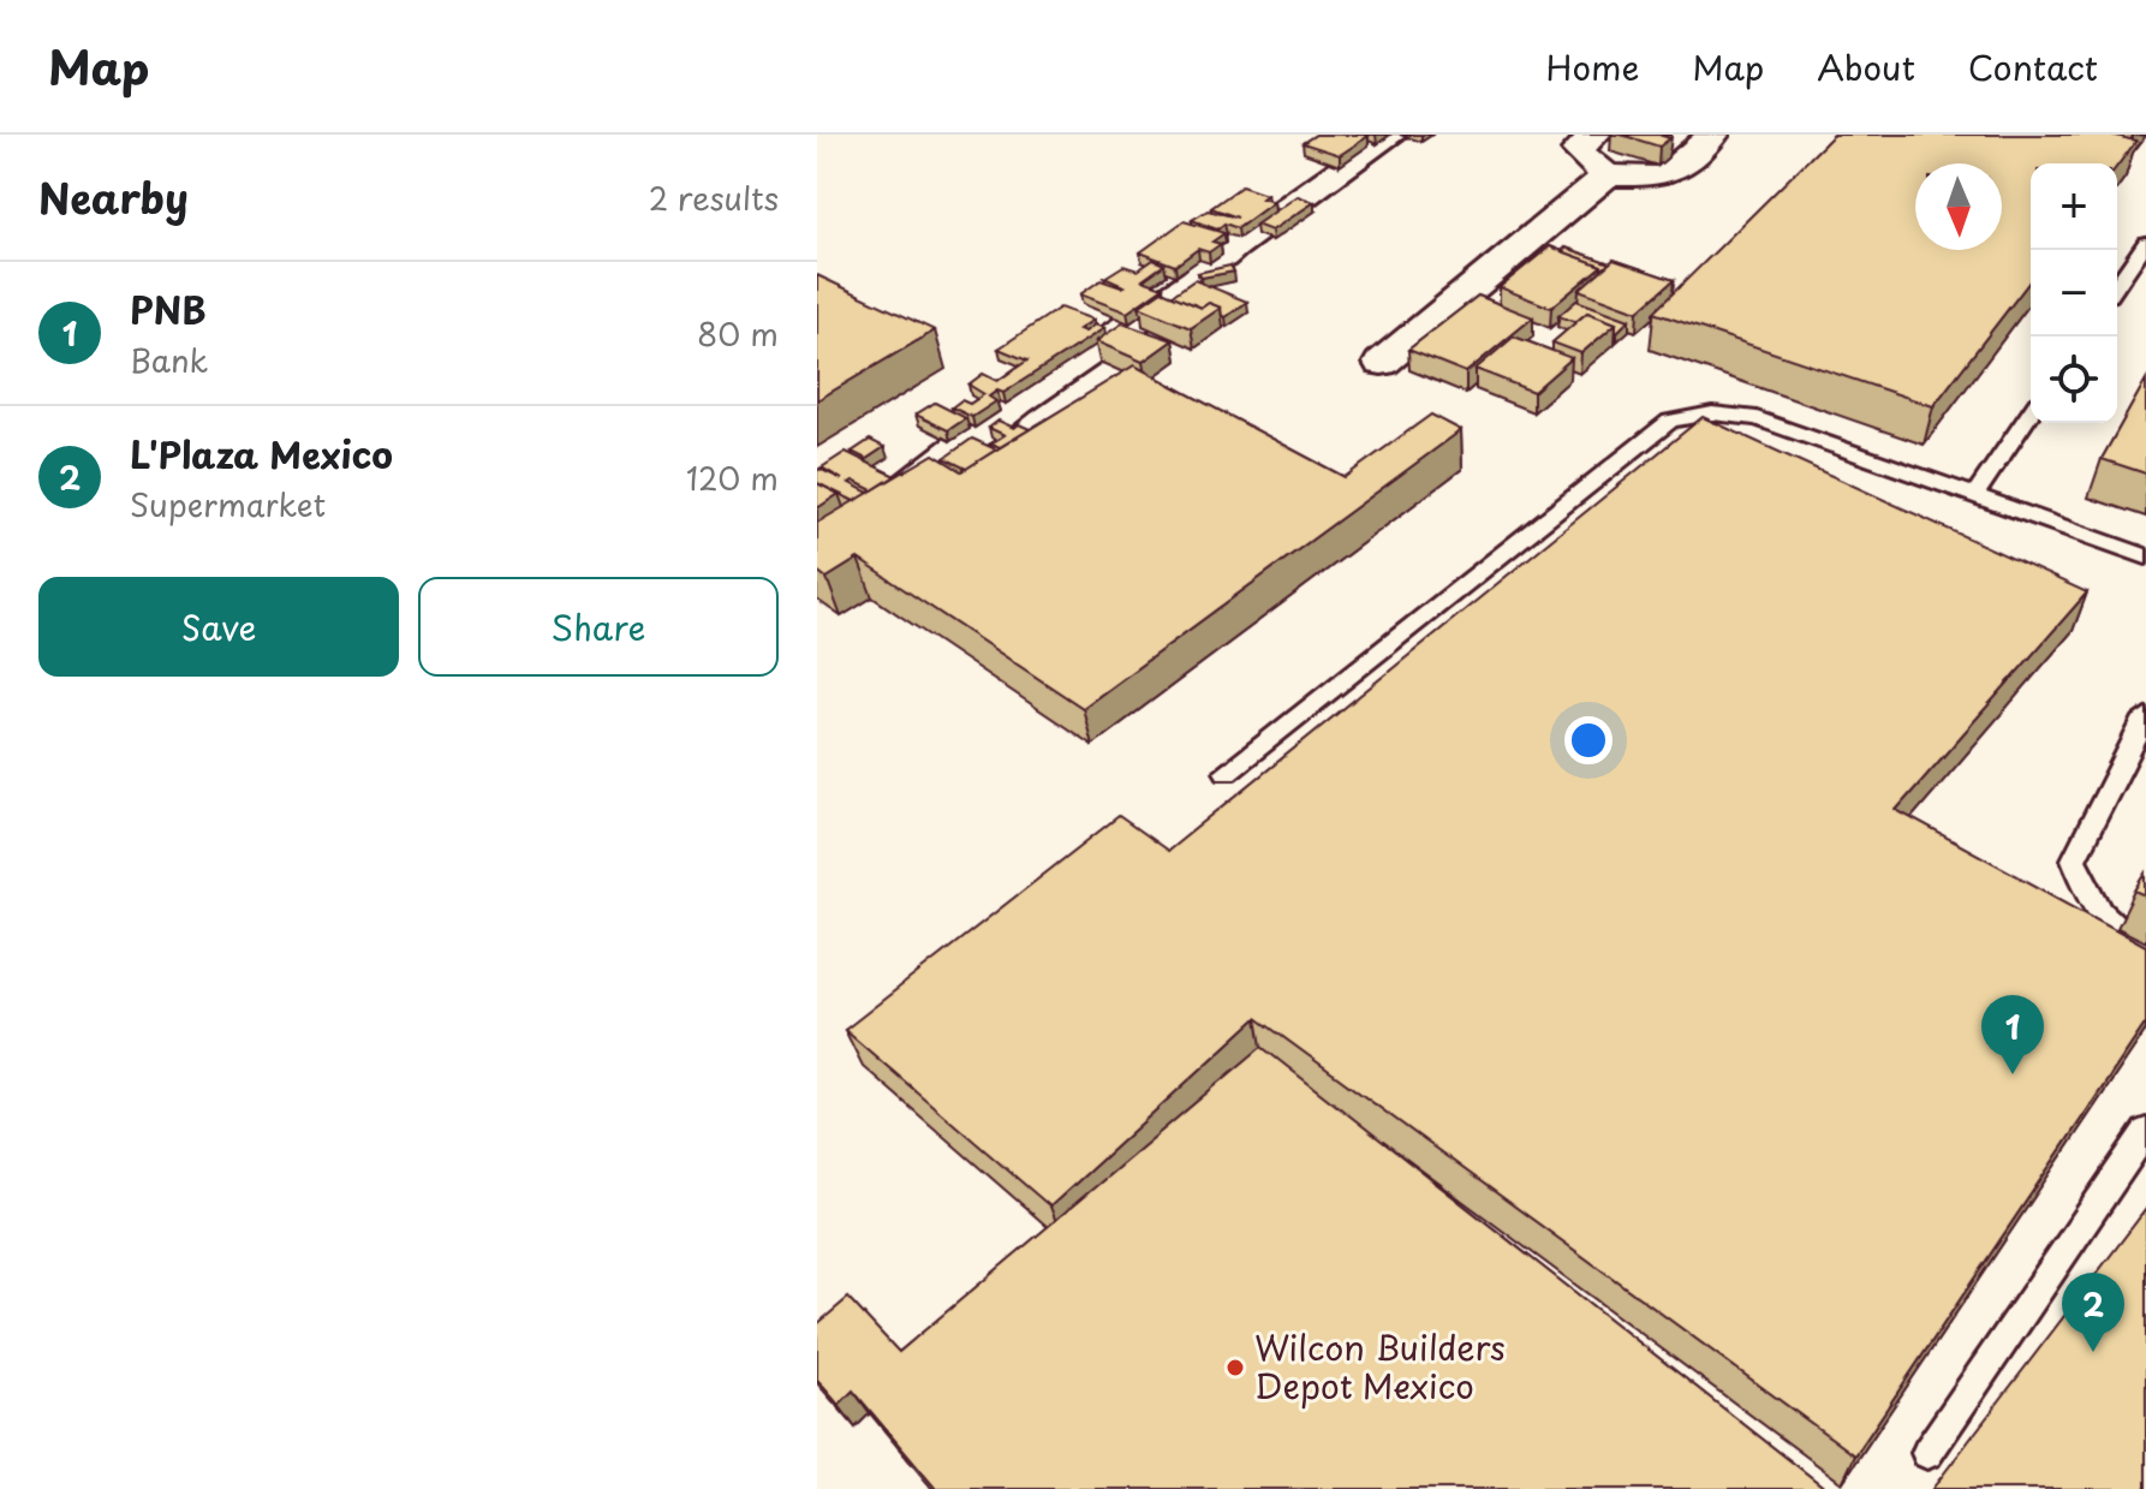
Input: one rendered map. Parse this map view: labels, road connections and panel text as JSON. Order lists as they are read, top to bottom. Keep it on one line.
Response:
{"places":["Wilcon Builders Depot Mexico"],"north":"bottom","page":{"header":"Map","nav":["Home","Map","About","Contact"],"heading":["Nearby","2 results"],"map_buttons":["+","−"],"list":[{"mark":"1","name":"PNB","note":"Bank","value":"80 m"},{"mark":"2","name":"L'Plaza Mexico","note":"Supermarket","value":"120 m"}],"buttons":["Save","Share"],"pins":["1","2"]}}
